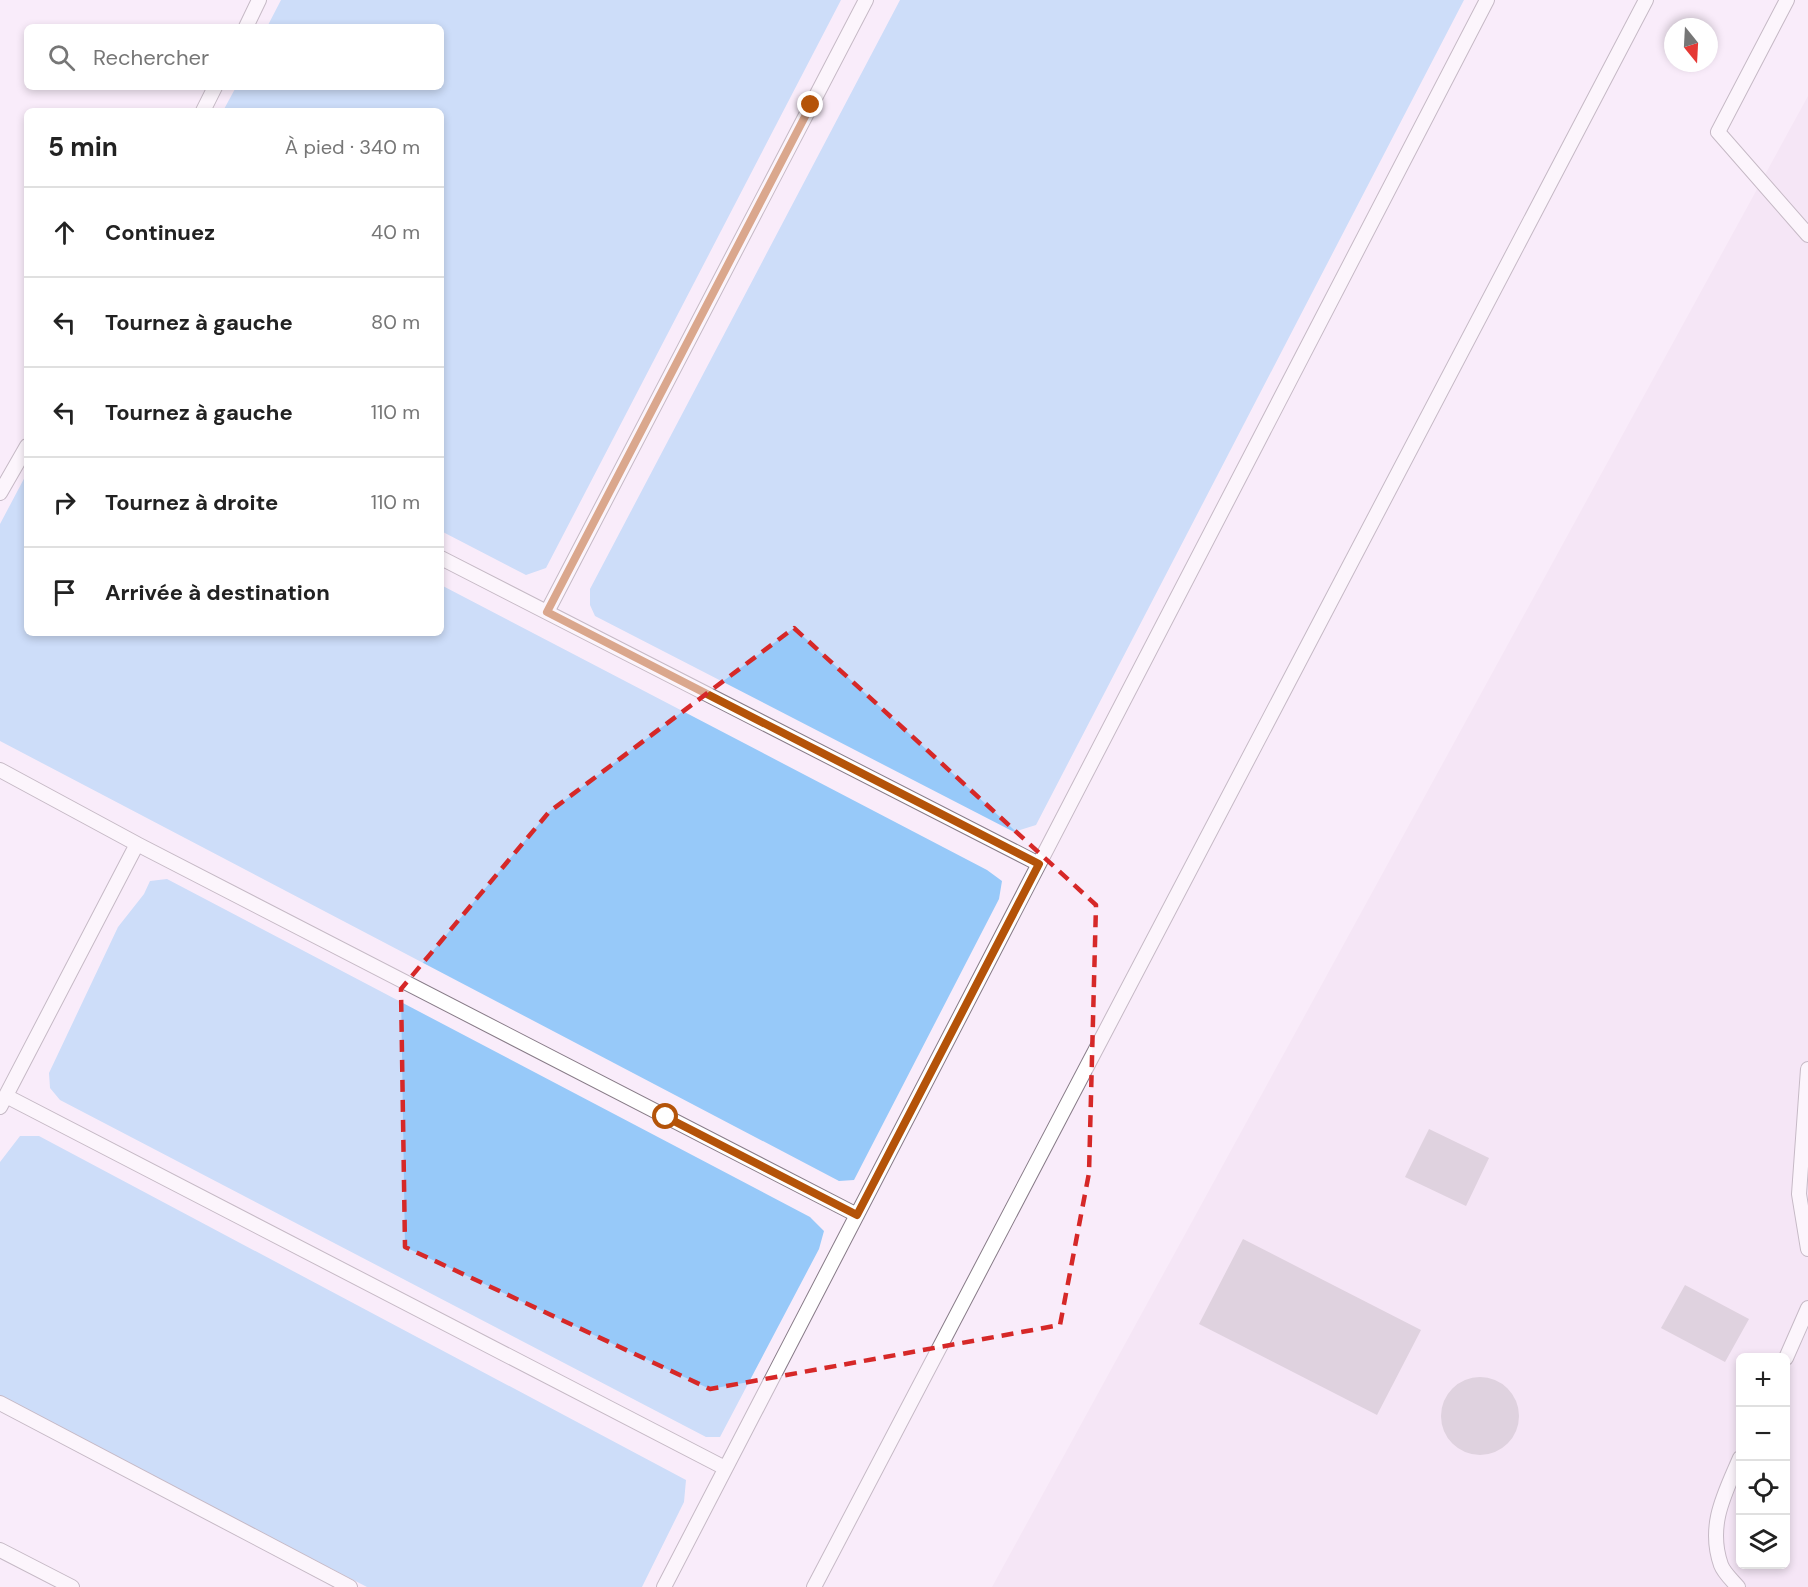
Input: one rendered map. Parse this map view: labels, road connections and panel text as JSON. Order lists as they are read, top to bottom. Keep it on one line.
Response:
{"north":"bottom","page":{"search":"Rechercher","heading":["5 min","À pied · 340 m"],"list":[["Continuez","40 m"],["Tournez à gauche","80 m"],["Tournez à gauche","110 m"],["Tournez à droite","110 m"],"Arrivée à destination"],"map_buttons":["+","−"]}}
